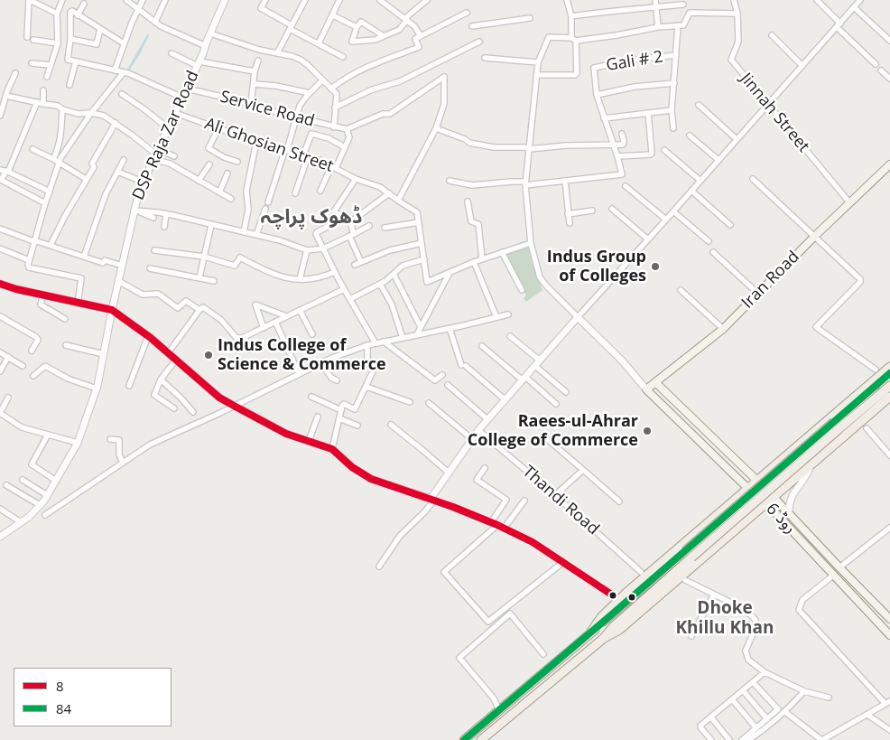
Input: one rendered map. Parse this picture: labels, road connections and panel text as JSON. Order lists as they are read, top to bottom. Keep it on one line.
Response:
{"streets":{"main road":["Iran Road","روڈ 6"],"street":["Gali # 2","Service Road","Jinnah Street","DSP Raja Zar Road","Ali Ghosian Street","Thandi Road"]},"crossings":[["Service Road","DSP Raja Zar Road"],["Jinnah Street","Iran Road"],["DSP Raja Zar Road","Ali Ghosian Street"],["Iran Road","روڈ 6"]],"districts":["ڈھوک پراچہ","Dhoke Khillu Khan"],"places":["Indus Group of Colleges","Indus College of Science & Commerce","Raees-ul-Ahrar College of Commerce"],"lines":["transit line 8","transit line 84"],"legend":["8","84"]}
